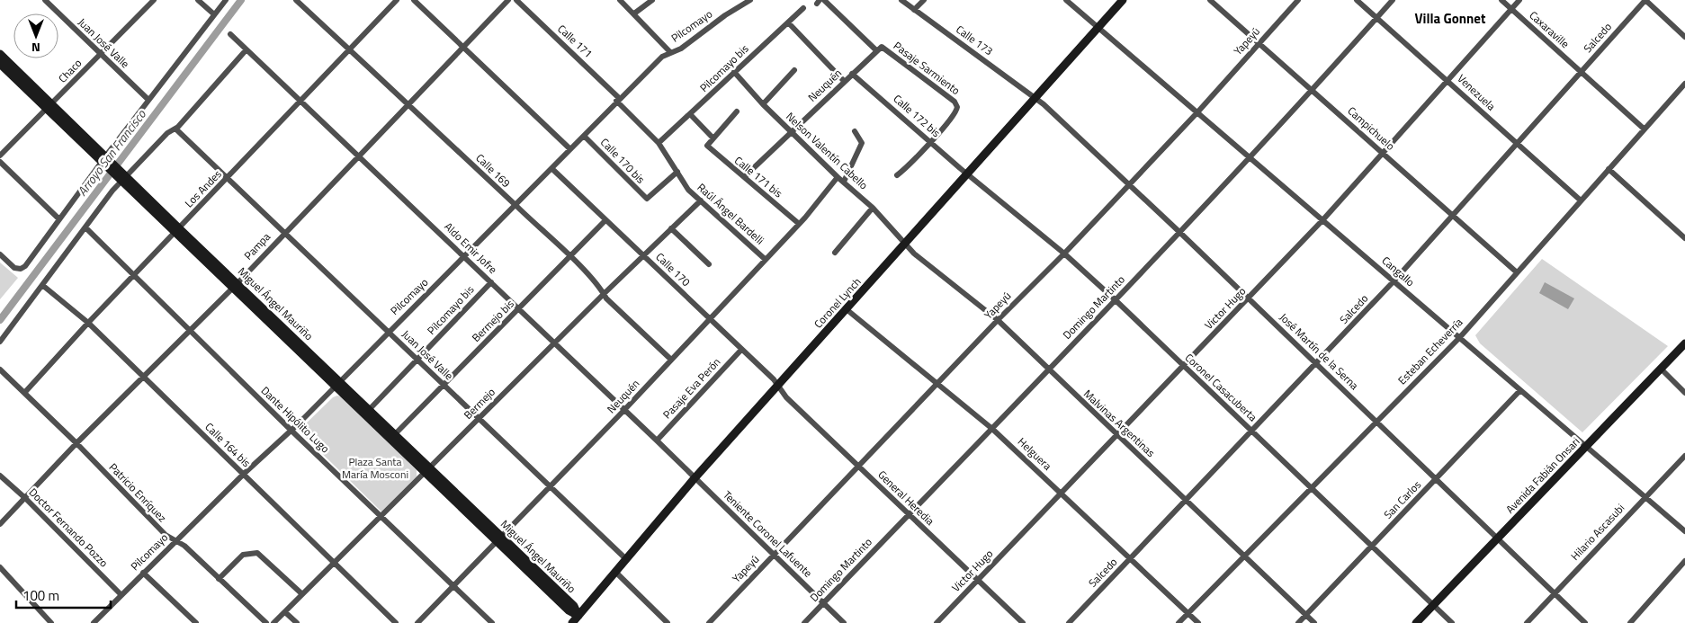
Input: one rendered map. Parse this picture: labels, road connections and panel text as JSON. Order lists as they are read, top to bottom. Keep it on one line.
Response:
{"streets":{"main road":["Coronel Lynch","Miguel Ángel Mauriño","Avenida Fabián Onsari"],"street":["Pilcomayo","Caxaraville","Salcedo","Calle 173","Calle 171","Yapeyú","Juan José Valle","Pilcomayo bis","Pasaje Sarmiento","Chaco","Neuquén","Venezuela","Calle 172 bis","Campichuelo","Nelson Valentín Cabello","Calle 170 bis","Calle 169","Calle 171 bis","Los Andes","Raúl Ángel Bardelli","Pampa","Aldo Emir Jofre","Calle 170","Cangallo","Domingo Martinto","Victor Hugo","Bermejo bis","José Martín de la Serna","Esteban Echeverría","Coronel Casacuberta","Pasaje Eva Perón","Bermejo","Dante Hipólito Lugo","Malvinas Argentinas","Calle 164 bis","Helguera","Patricio Enríquez","General Heredia","San Carlos","Doctor Fernando Pozzo","Hilario Ascasubi","Teniente Coronel Lafuente"]},"crossings":[["Pilcomayo","Calle 171"],["Pilcomayo","Juan José Valle"],["Pilcomayo","Calle 170 bis"],["Pilcomayo","Calle 169"],["Pilcomayo","Raúl Ángel Bardelli"],["Pilcomayo","Aldo Emir Jofre"],["Pilcomayo","Calle 170"],["Pilcomayo","Miguel Ángel Mauriño"],["Pilcomayo","Dante Hipólito Lugo"],["Pilcomayo","Calle 164 bis"],["Pilcomayo","Patricio Enríquez"],["Pilcomayo","Doctor Fernando Pozzo"],["Caxaraville","Salcedo"],["Caxaraville","Victor Hugo"],["Caxaraville","Esteban Echeverría"],["Salcedo","Venezuela"],["Salcedo","Campichuelo"],["Salcedo","Cangallo"],["Salcedo","José Martín de la Serna"],["Salcedo","Coronel Casacuberta"],["Salcedo","Malvinas Argentinas"],["Salcedo","Helguera"],["Calle 173","Coronel Lynch"],["Calle 173","José Martín de la Serna"],["Calle 171","Raúl Ángel Bardelli"],["Yapeyú","Campichuelo"],["Yapeyú","Cangallo"],["Yapeyú","José Martín de la Serna"],["Yapeyú","Coronel Casacuberta"],["Yapeyú","Malvinas Argentinas"],["Yapeyú","Helguera"],["Yapeyú","General Heredia"],["Yapeyú","Teniente Coronel Lafuente"],["Juan José Valle","Pilcomayo bis"],["Juan José Valle","Chaco"],["Juan José Valle","Neuquén"],["Juan José Valle","Los Andes"],["Juan José Valle","Pampa"],["Juan José Valle","Coronel Lynch"],["Juan José Valle","Bermejo bis"],["Juan José Valle","Bermejo"],["Pilcomayo bis","Nelson Valentín Cabello"],["Pilcomayo bis","Raúl Ángel Bardelli"],["Pilcomayo bis","Aldo Emir Jofre"],["Pilcomayo bis","Miguel Ángel Mauriño"],["Pasaje Sarmiento","Neuquén"],["Pasaje Sarmiento","Calle 172 bis"],["Chaco","Miguel Ángel Mauriño"],["Neuquén","Calle 172 bis"],["Neuquén","Nelson Valentín Cabello"],["Neuquén","Calle 169"],["Neuquén","Calle 171 bis"],["Neuquén","Raúl Ángel Bardelli"],["Neuquén","Aldo Emir Jofre"],["Neuquén","Calle 170"],["Neuquén","Miguel Ángel Mauriño"],["Neuquén","Dante Hipólito Lugo"],["Venezuela","Domingo Martinto"],["Venezuela","Victor Hugo"],["Venezuela","Esteban Echeverría"],["Calle 172 bis","Coronel Lynch"],["Calle 172 bis","Coronel Casacuberta"],["Campichuelo","Domingo Martinto"],["Campichuelo","Victor Hugo"],["Campichuelo","Esteban Echeverría"],["Nelson Valentín Cabello","Coronel Lynch"],["Nelson Valentín Cabello","Malvinas Argentinas"],["Calle 170 bis","Raúl Ángel Bardelli"],["Calle 169","Los Andes"],["Calle 169","Pampa"],["Calle 169","Bermejo bis"],["Calle 169","Bermejo"],["Los Andes","Aldo Emir Jofre"],["Los Andes","Miguel Ángel Mauriño"],["Los Andes","Dante Hipólito Lugo"],["Los Andes","Calle 164 bis"],["Los Andes","Patricio Enríquez"],["Raúl Ángel Bardelli","Bermejo"],["Pampa","Aldo Emir Jofre"],["Pampa","Miguel Ángel Mauriño"],["Pampa","Dante Hipólito Lugo"],["Pampa","Calle 164 bis"],["Pampa","Patricio Enríquez"],["Pampa","Doctor Fernando Pozzo"],["Aldo Emir Jofre","Coronel Lynch"],["Aldo Emir Jofre","Bermejo bis"],["Aldo Emir Jofre","Pasaje Eva Perón"],["Aldo Emir Jofre","Bermejo"],["Aldo Emir Jofre","Teniente Coronel Lafuente"],["Calle 170","Coronel Lynch"],["Calle 170","Bermejo bis"],["Calle 170","Pasaje Eva Perón"],["Calle 170","Bermejo"],["Calle 170","General Heredia"],["Cangallo","Coronel Lynch"],["Cangallo","Domingo Martinto"],["Cangallo","Victor Hugo"],["Cangallo","Esteban Echeverría"],["Cangallo","Avenida Fabián Onsari"],["Cangallo","San Carlos"],["Cangallo","Hilario Ascasubi"],["Coronel Lynch","Miguel Ángel Mauriño"],["Coronel Lynch","José Martín de la Serna"],["Coronel Lynch","Coronel Casacuberta"],["Coronel Lynch","Malvinas Argentinas"],["Coronel Lynch","Helguera"],["Coronel Lynch","General Heredia"],["Coronel Lynch","Teniente Coronel Lafuente"],["Miguel Ángel Mauriño","Bermejo bis"],["Miguel Ángel Mauriño","Bermejo"],["Domingo Martinto","José Martín de la Serna"],["Domingo Martinto","Coronel Casacuberta"],["Domingo Martinto","Malvinas Argentinas"],["Domingo Martinto","Helguera"],["Domingo Martinto","General Heredia"],["Domingo Martinto","Teniente Coronel Lafuente"],["Victor Hugo","José Martín de la Serna"],["Victor Hugo","Coronel Casacuberta"],["Victor Hugo","Malvinas Argentinas"],["Victor Hugo","Helguera"],["Victor Hugo","General Heredia"],["José Martín de la Serna","Esteban Echeverría"],["José Martín de la Serna","Avenida Fabián Onsari"],["José Martín de la Serna","San Carlos"],["José Martín de la Serna","Hilario Ascasubi"],["Esteban Echeverría","Coronel Casacuberta"],["Esteban Echeverría","Malvinas Argentinas"],["Esteban Echeverría","Helguera"],["Coronel Casacuberta","Avenida Fabián Onsari"],["Coronel Casacuberta","San Carlos"],["Bermejo","Dante Hipólito Lugo"],["Bermejo","Calle 164 bis"],["Malvinas Argentinas","San Carlos"]],"districts":["Villa Gonnet"],"water":["Arroyo San Francisco"],"parks":["Plaza Santa María Mosconi"],"scale_bar":"100 m","north":"bottom"}
